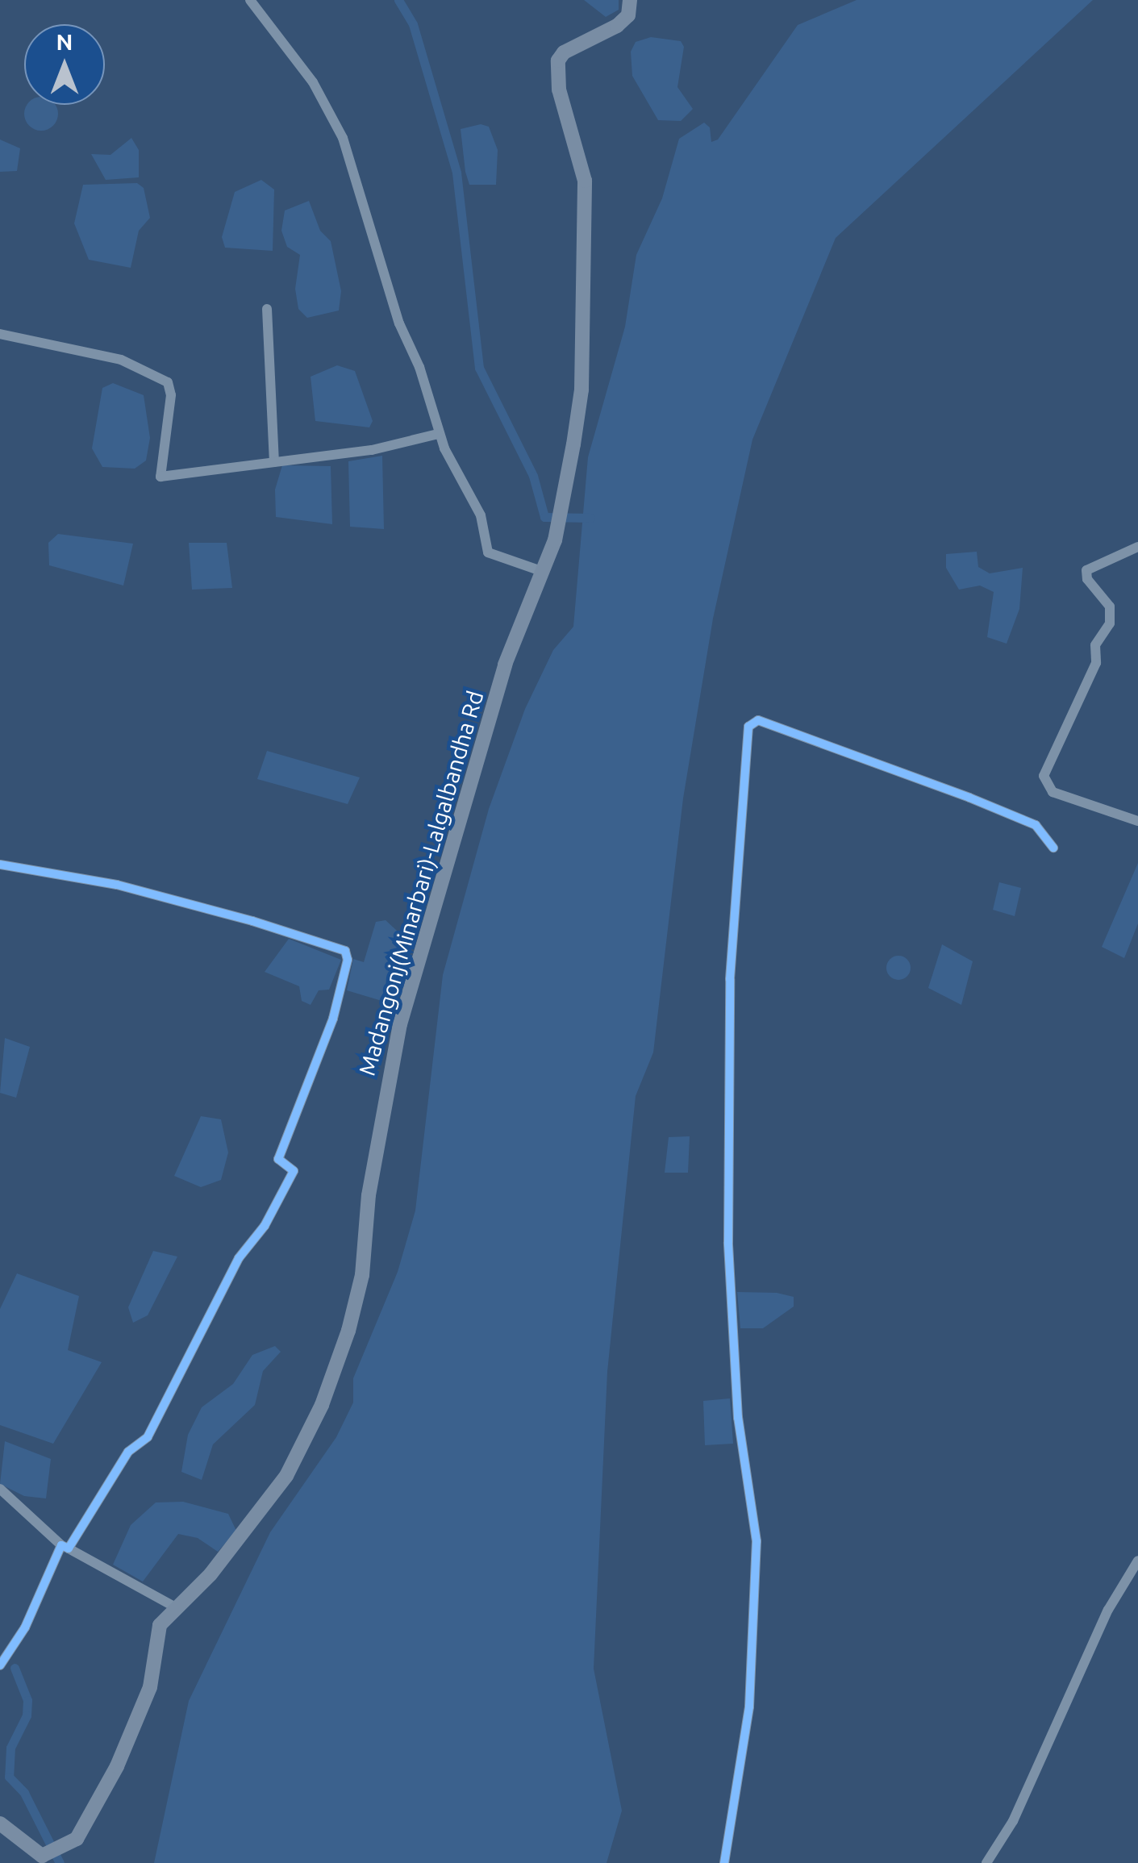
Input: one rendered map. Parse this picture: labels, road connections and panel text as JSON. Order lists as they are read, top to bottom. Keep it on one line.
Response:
{"streets":{"main road":["Madangonj(Minarbari)-Lalgalbandha Rd"]},"north":"top"}
